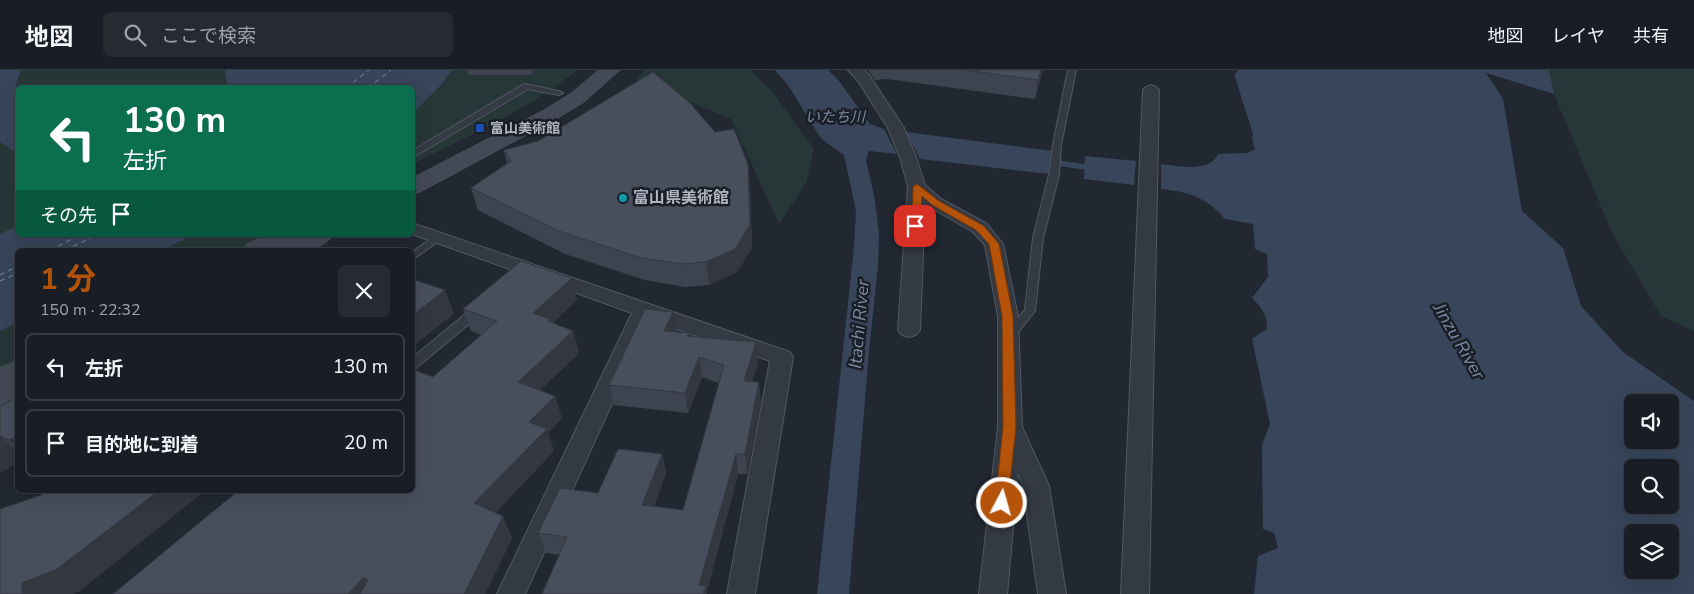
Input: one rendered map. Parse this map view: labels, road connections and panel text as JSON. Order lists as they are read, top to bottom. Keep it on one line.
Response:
{"water":["いたち川","Itachi River","Jinzu River"],"places":{"transit":["富山美術館"],"other":["富山県美術館"]},"page":{"header":"地図","search":"ここで検索","nav":["地図","レイヤ","共有"],"turn":["130 m","左折"],"then":"その先","heading":["1 分","150 m · 22:32"],"list":[{"name":"左折","value":"130 m"},{"name":"目的地に到着","value":"20 m"}]}}
